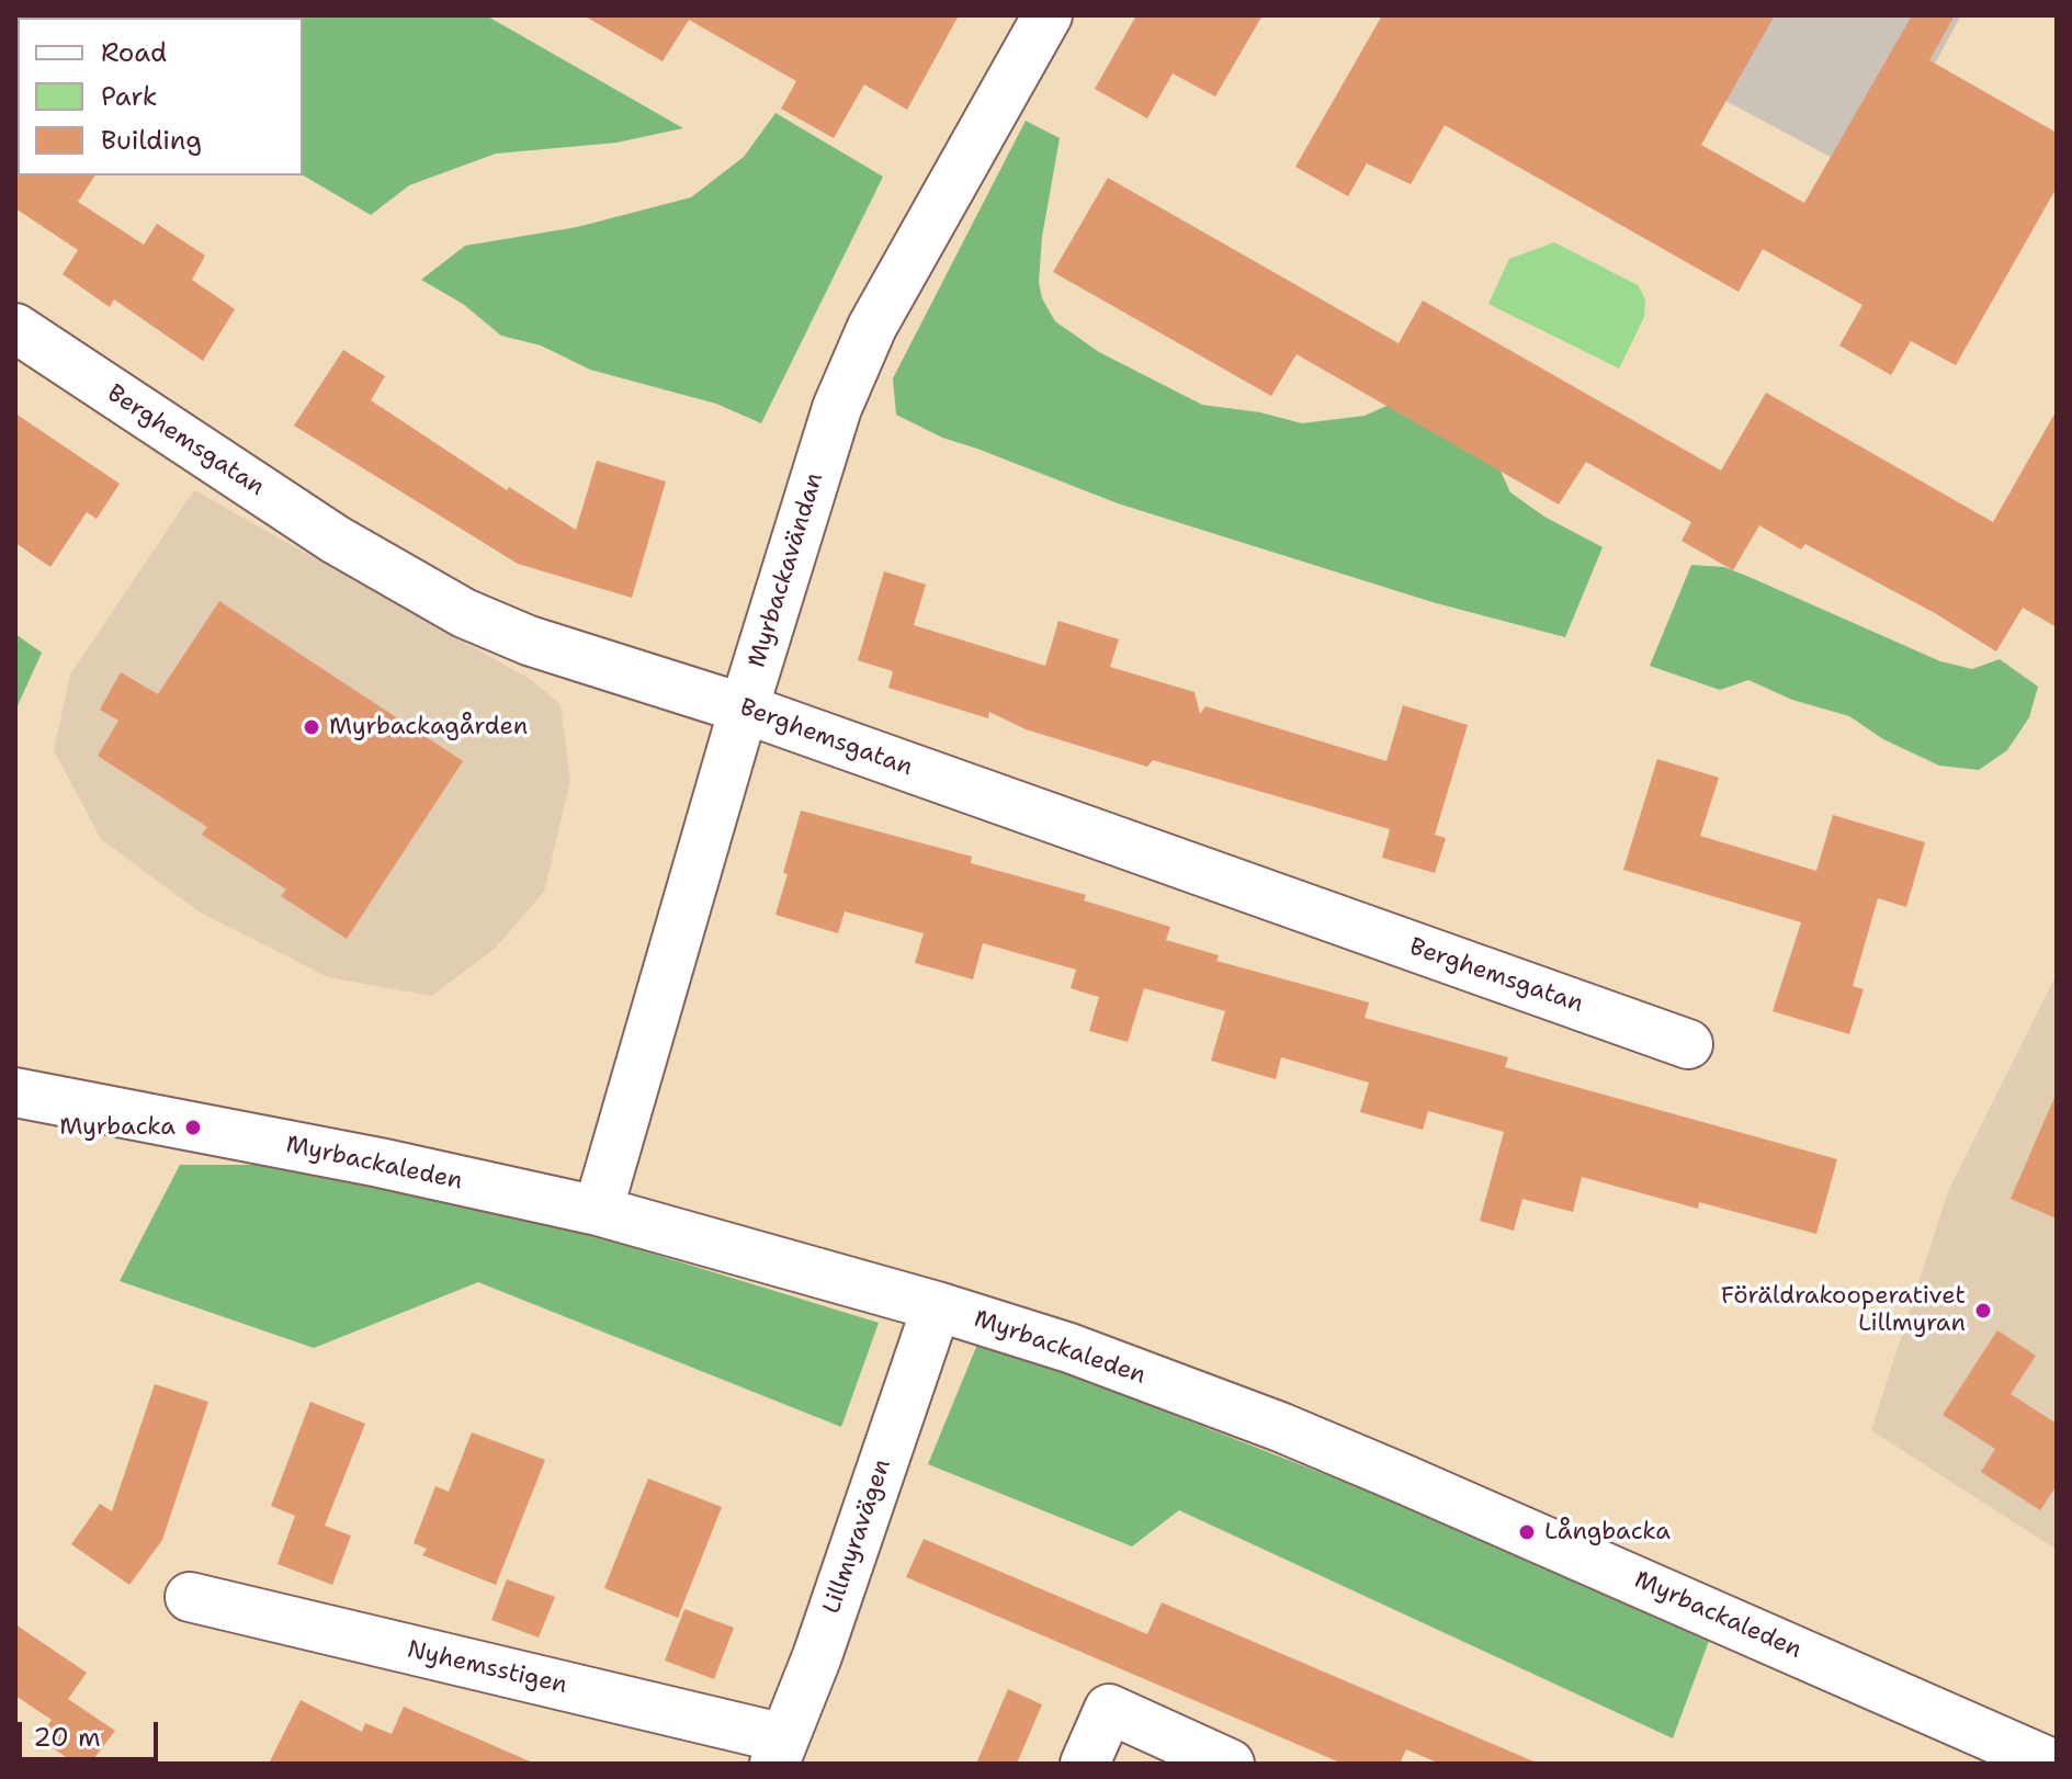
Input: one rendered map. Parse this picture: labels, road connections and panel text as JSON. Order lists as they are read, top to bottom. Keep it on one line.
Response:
{"streets":{"street":["Berghemsgatan","Myrbackavändan","Myrbackaleden","Lillmyravägen","Nyhemsstigen"]},"crossings":[["Berghemsgatan","Myrbackavändan"],["Myrbackavändan","Myrbackaleden"],["Myrbackaleden","Lillmyravägen"],["Lillmyravägen","Nyhemsstigen"]],"places":["Myrbackagården","Myrbacka","Föräldrakooperativet Lillmyran","Långbacka"],"legend":["Road","Park","Building"],"scale_bar":"20 m"}
